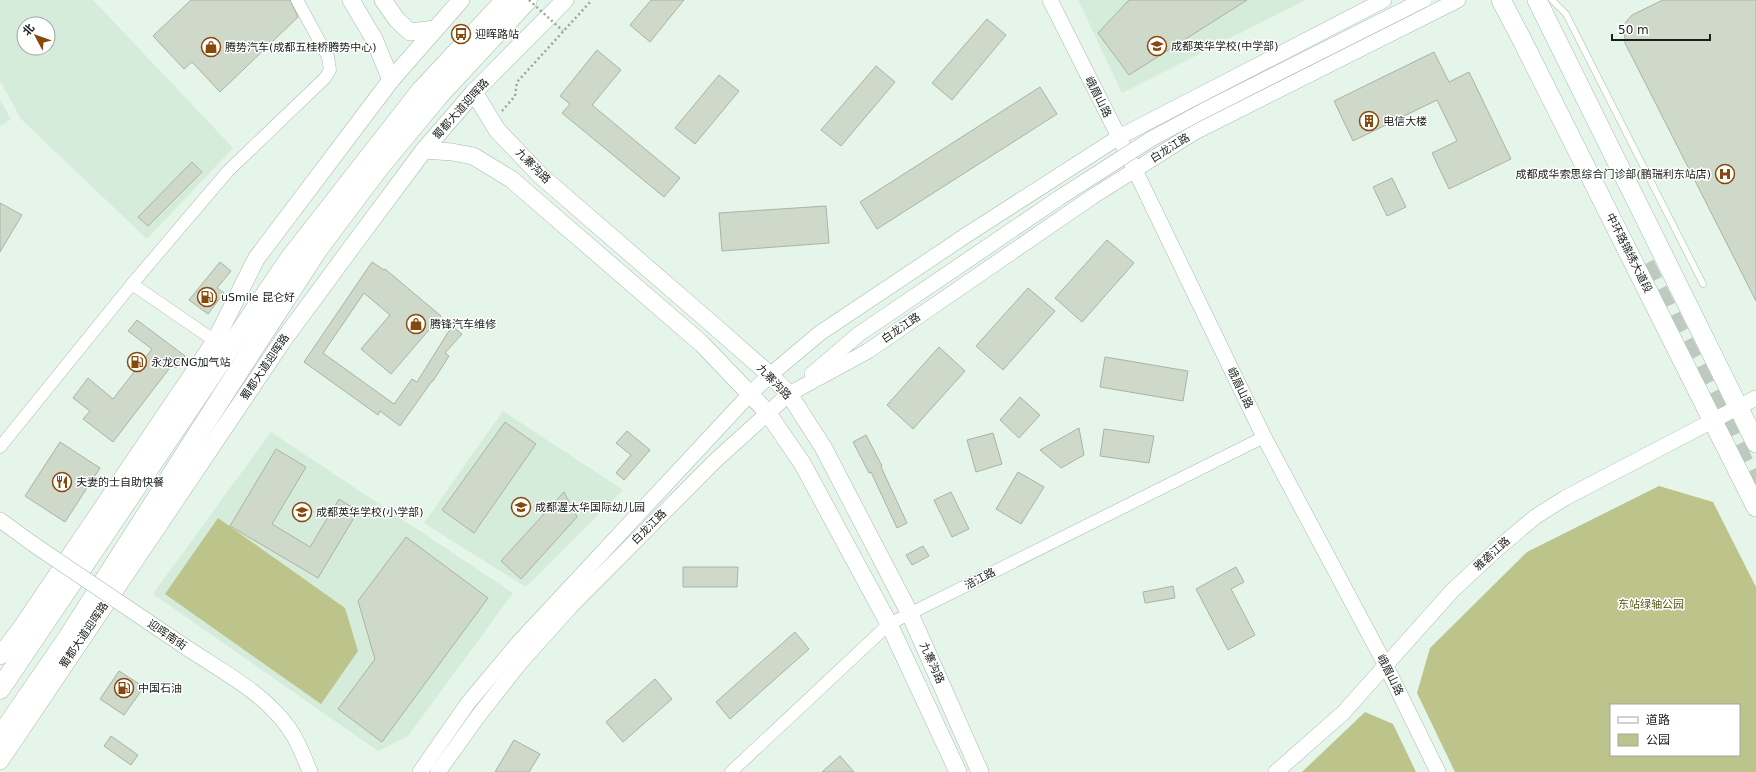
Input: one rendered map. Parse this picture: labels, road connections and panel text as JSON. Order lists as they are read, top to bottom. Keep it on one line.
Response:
{"streets":{"highway":["蜀都大道迎晖路"],"main road":["九寨沟路","中环路锦绣大道段"],"street":["峨眉山路","白龙江路","雅砻江路","涪江路","迎晖南街"]},"crossings":[["峨眉山路","白龙江路"],["峨眉山路","雅砻江路"],["峨眉山路","涪江路"],["蜀都大道迎晖路","九寨沟路"],["白龙江路","九寨沟路"],["九寨沟路","涪江路"],["中环路锦绣大道段","雅砻江路"]],"parks":["东站绿轴公园"],"places":{"bus stop":["迎晖路站"],"school or university":["成都英华学校(中学部)","成都渥太华国际幼儿园","成都英华学校(小学部)"],"shop":["腾势汽车(成都五桂桥腾势中心)","腾锋汽车维修"],"building":["电信大楼"],"hospital":["成都成华索思综合门诊部(鹏瑞利东站店)"],"fuel station":["uSmile 昆仑好","永龙CNG加气站","中国石油"],"restaurant":["夫妻的士自助快餐"]},"legend":["道路","公园"],"scale_bar":"50 m","north":"top left"}
